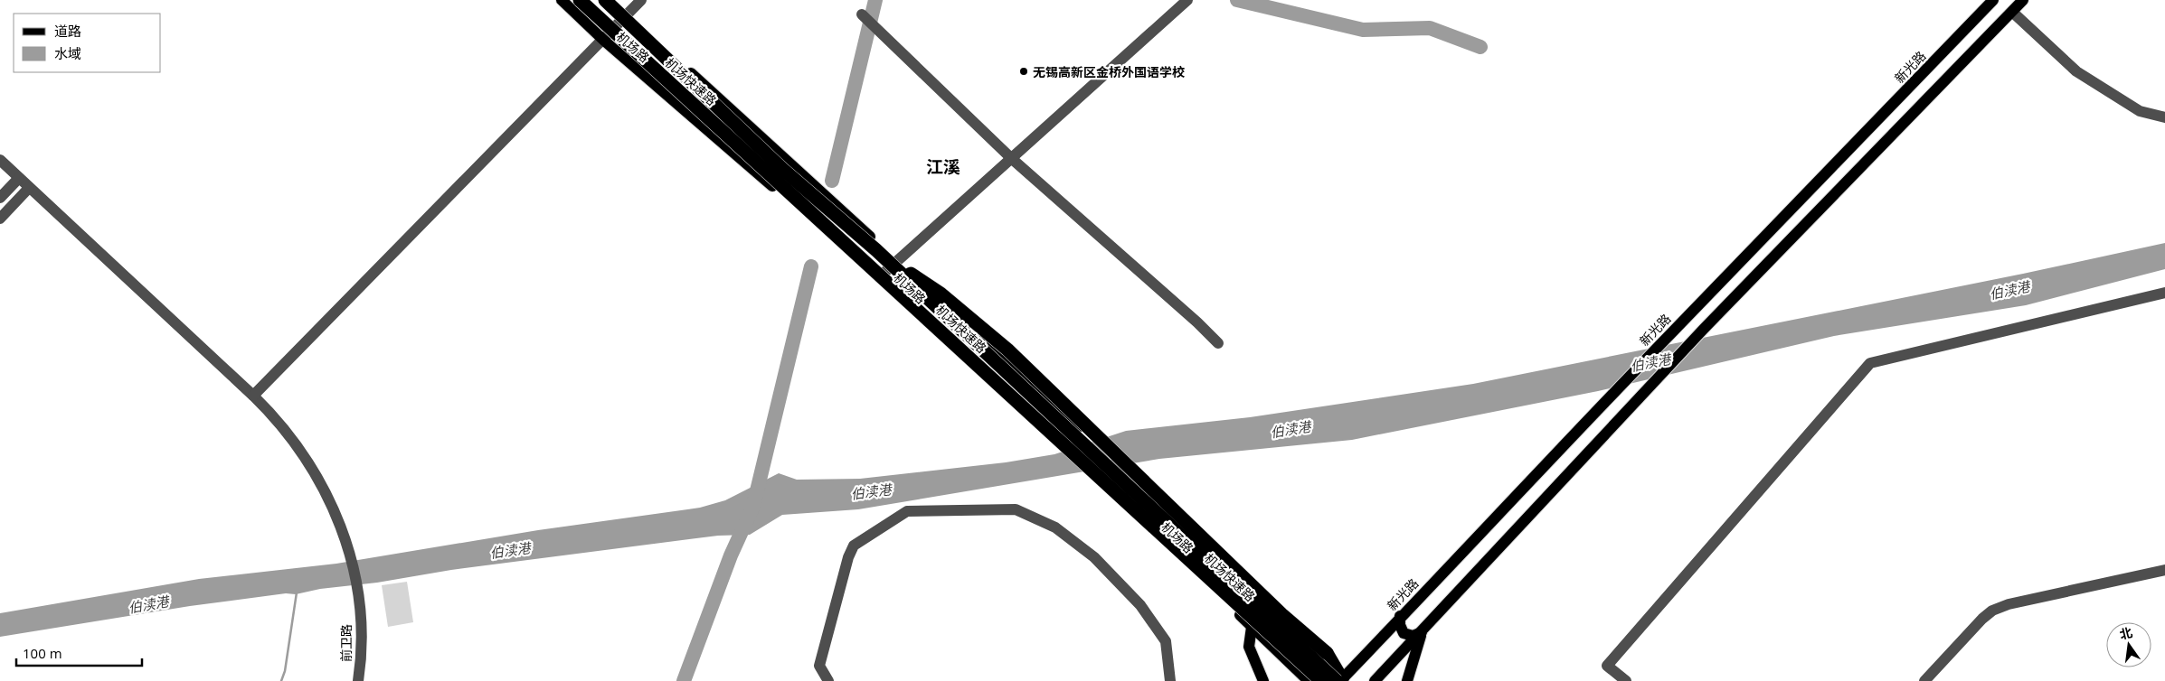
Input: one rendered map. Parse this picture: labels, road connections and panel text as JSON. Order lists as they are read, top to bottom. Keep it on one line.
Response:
{"streets":{"highway":["机场快速路"],"main road":["机场路","新光路"],"street":["前卫路"]},"crossings":[["机场路","新光路"],["机场路","机场快速路"],["新光路","机场快速路"]],"districts":["江溪"],"water":["伯渎港"],"places":["无锡高新区金桥外国语学校"],"legend":["道路","水域"],"scale_bar":"100 m","north":"top"}
